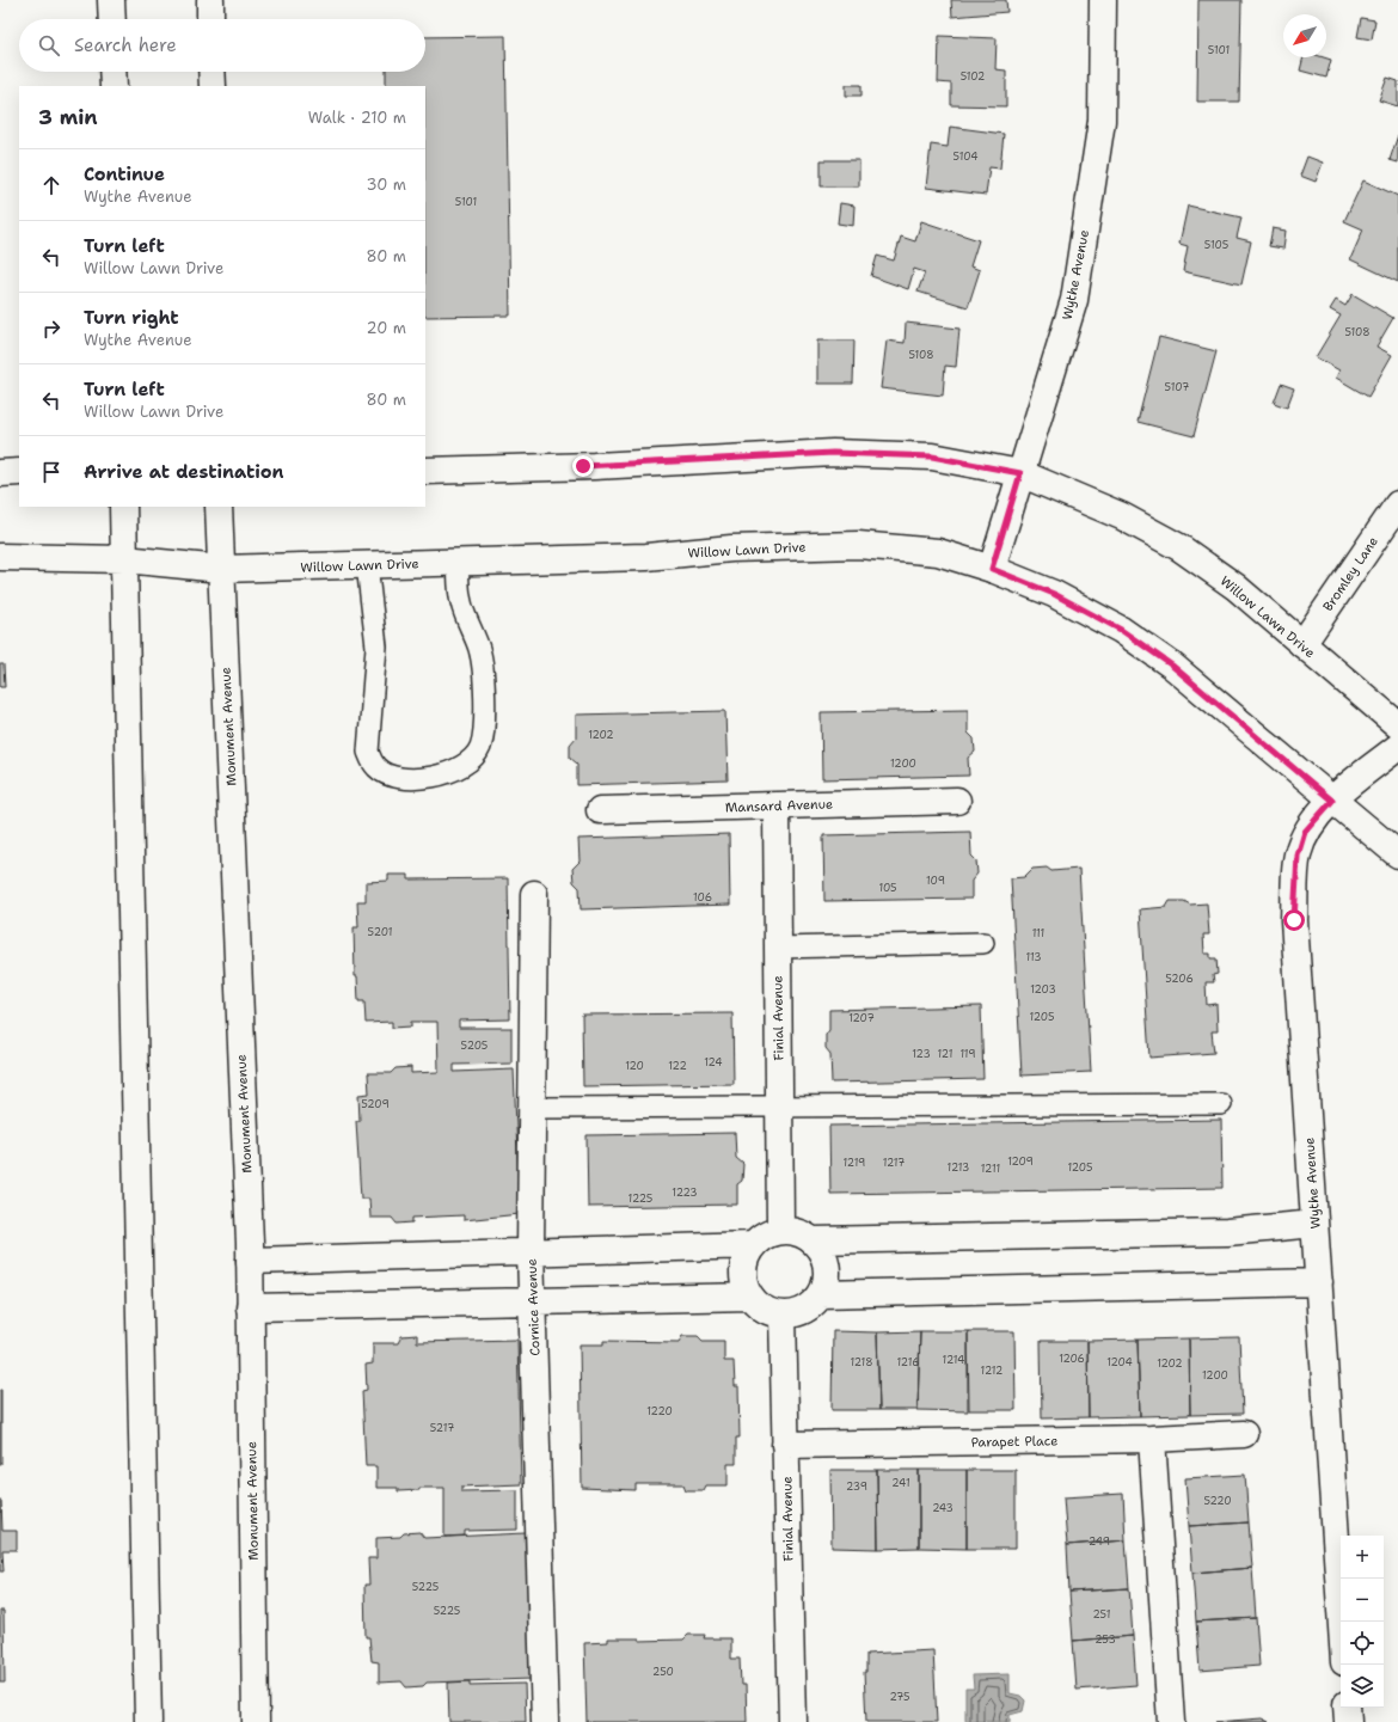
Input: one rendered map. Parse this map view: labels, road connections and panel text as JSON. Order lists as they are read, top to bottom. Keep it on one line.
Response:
{"streets":{"street":["Wythe Avenue","Willow Lawn Drive","Bromley Lane","Monument Avenue","Mansard Avenue","Finial Avenue","Cornice Avenue","Parapet Place"]},"crossings":[["Wythe Avenue","Willow Lawn Drive"],["Willow Lawn Drive","Bromley Lane"],["Willow Lawn Drive","Monument Avenue"],["Mansard Avenue","Finial Avenue"],["Finial Avenue","Parapet Place"]],"house_numbers":["5101","5102","5104","5101","5105","5108","5108","5107","1202","1200","109","105","106","5201","111","113","5206","1203","1205","1207","5205","123","121","119","124","120","122","5209","1209","1219","1217","1213","1205","1211","1223","1225","1206","1214","1218","1216","1204","1202","1212","1200","1220","5217","241","239","5220","243","249","5225","5225","251","253","250","275"],"north":"bottom left","page":{"search":"Search here","heading":["3 min","Walk · 210 m"],"list":[["Continue","Wythe Avenue","30 m"],["Turn left","Willow Lawn Drive","80 m"],["Turn right","Wythe Avenue","20 m"],["Turn left","Willow Lawn Drive","80 m"],"Arrive at destination"],"map_buttons":["+","−"]}}
